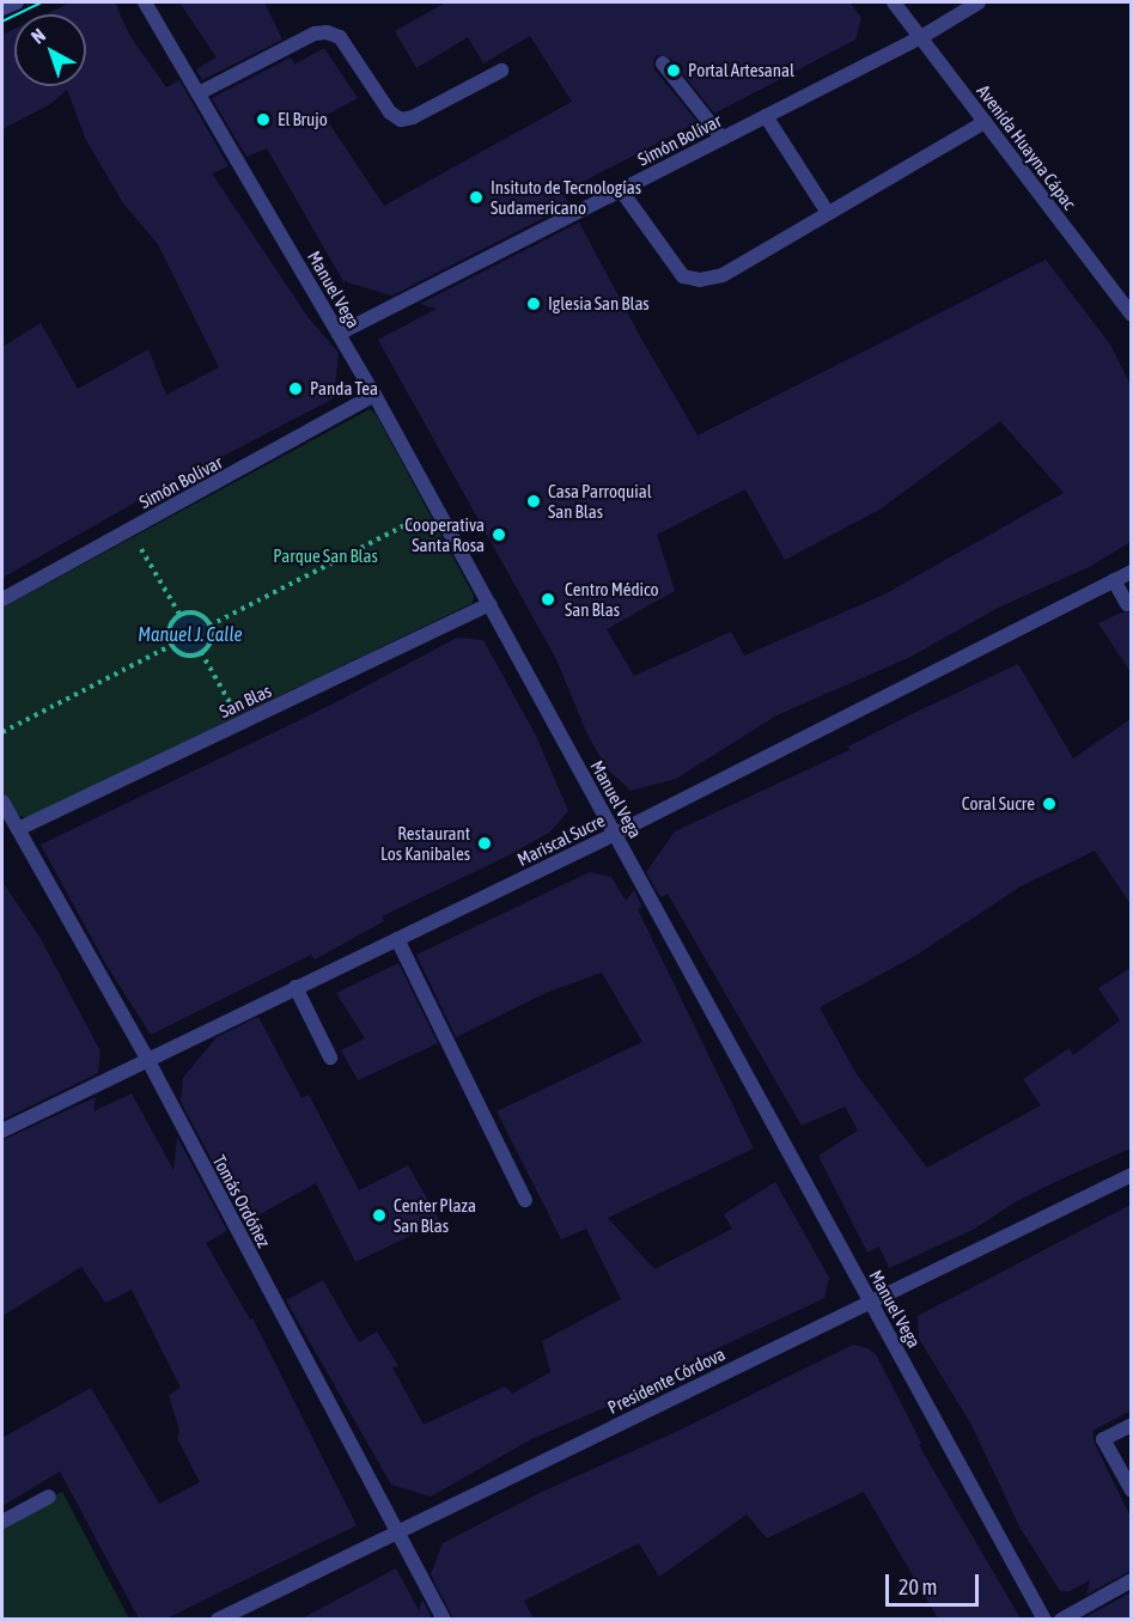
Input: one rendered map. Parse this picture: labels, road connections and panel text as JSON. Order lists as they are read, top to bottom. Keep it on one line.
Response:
{"streets":{"street":["Simón Bolívar","Avenida Huayna Cápac","Manuel Vega","San Blas","Mariscal Sucre","Tomás Ordóñez","Presidente Córdova"]},"crossings":[["Simón Bolívar","Avenida Huayna Cápac"],["Simón Bolívar","Manuel Vega"],["Manuel Vega","San Blas"],["Manuel Vega","Mariscal Sucre"],["Manuel Vega","Presidente Córdova"],["San Blas","Tomás Ordóñez"],["Mariscal Sucre","Tomás Ordóñez"],["Tomás Ordóñez","Presidente Córdova"]],"water":["Manuel J. Calle"],"parks":["Parque San Blas"],"places":["Portal Artesanal","El Brujo","Insituto de Tecnologías Sudamericano","Iglesia San Blas","Panda Tea","Casa Parroquial San Blas","Cooperativa Santa Rosa","Centro Médico San Blas","Coral Sucre","Restaurant Los Kanibales","Center Plaza San Blas"],"scale_bar":"20 m","north":"top left"}
